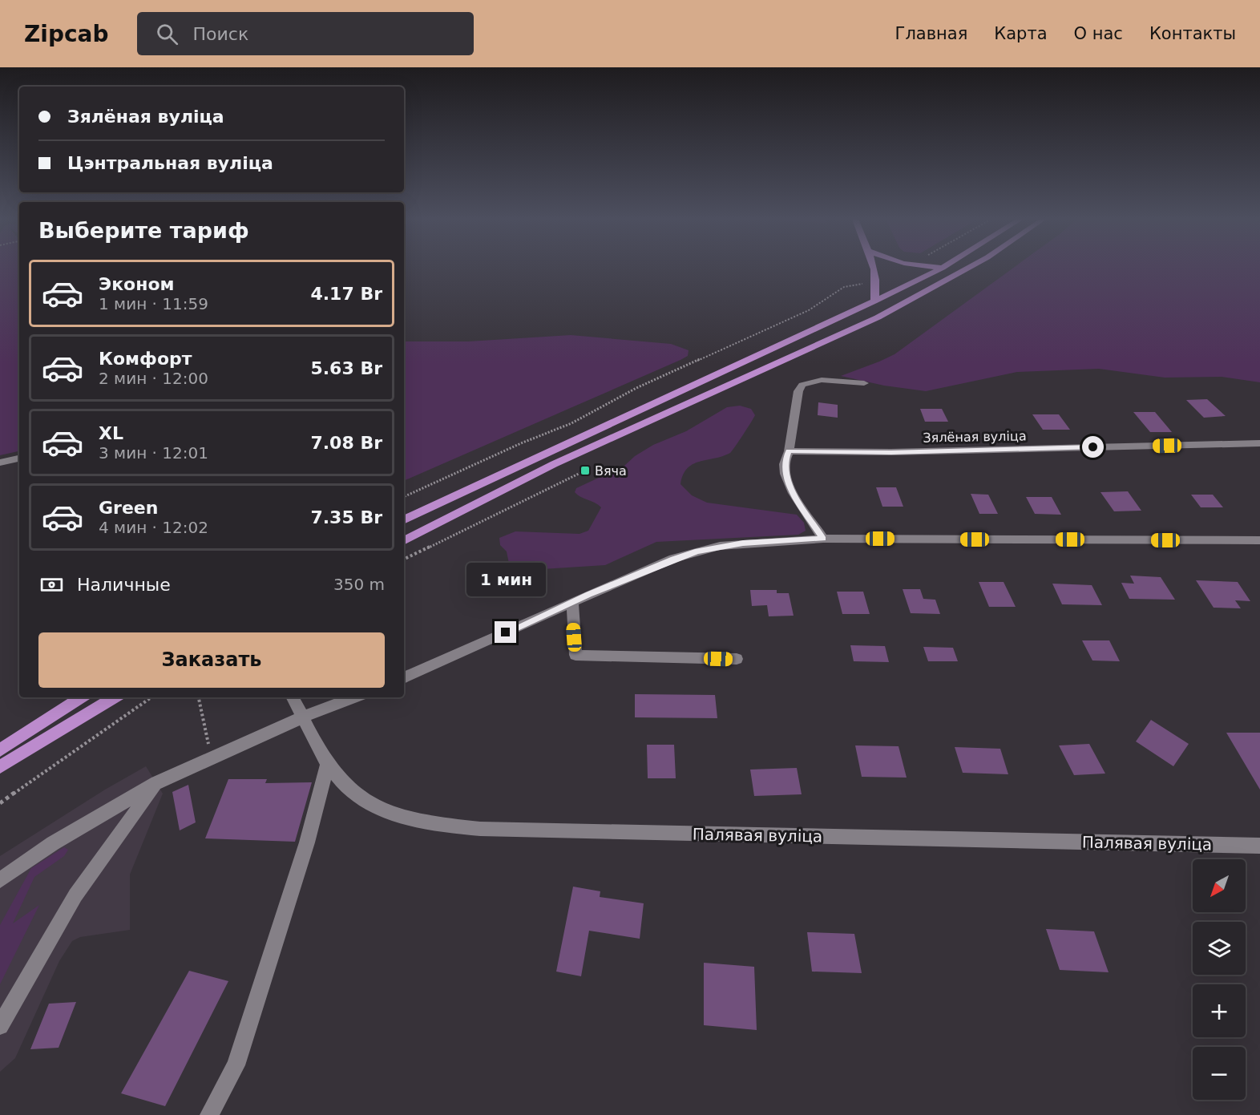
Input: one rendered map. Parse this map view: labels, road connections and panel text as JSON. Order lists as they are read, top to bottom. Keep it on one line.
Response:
{"streets":{"street":["Зялёная вуліца","Палявая вуліца"]},"places":{"transit":["Вяча"]},"north":"bottom left","page":{"header":"Zipcab","search":"Поиск","nav":["Главная","Карта","О нас","Контакты"],"banner":["Зялёная вуліца","Цэнтральная вуліца"],"heading":"Выберите тариф","list":[{"name":"Эконом","note":"1 мин · 11:59","value":"4.17 Br"},{"name":"Комфорт","note":"2 мин · 12:00","value":"5.63 Br"},{"name":"XL","note":"3 мин · 12:01","value":"7.08 Br"},{"name":"Green","note":"4 мин · 12:02","value":"7.35 Br"}],"pay":["Наличные","350 m"],"bubble":"1 мин","buttons":"Заказать","map_buttons":["+","−"]}}
